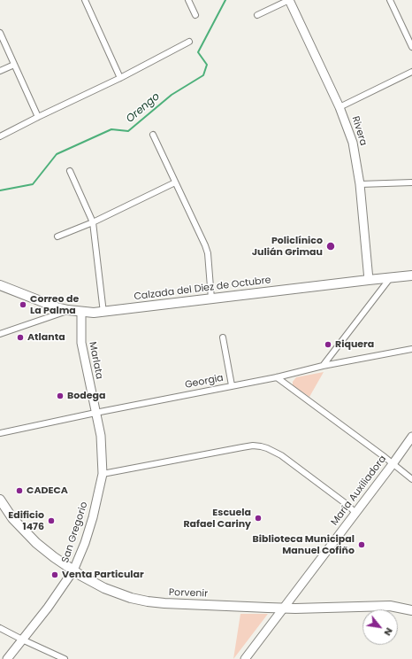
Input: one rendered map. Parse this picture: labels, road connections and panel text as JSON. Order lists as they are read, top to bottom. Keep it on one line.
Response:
{"streets":{"main road":["Calzada del Diez de Octubre","Porvenir"],"street":["Rivera","Marlata","Georgia","María Auxiliadora","San Gregorio"]},"crossings":[["Rivera","Calzada del Diez de Octubre"],["Calzada del Diez de Octubre","Marlata"],["Marlata","Georgia"],["Marlata","San Gregorio"],["Georgia","San Gregorio"],["María Auxiliadora","Porvenir"],["San Gregorio","Porvenir"]],"water":["Orengo"],"places":["Policlínico Julián Grimau","Correo de La Palma","Atlanta","Riquera","Bodega","CADECA","Escuela Rafael Cariny","Edificio 1476","Biblioteca Municipal Manuel Cofiño","Venta Particular"],"north":"bottom right"}
